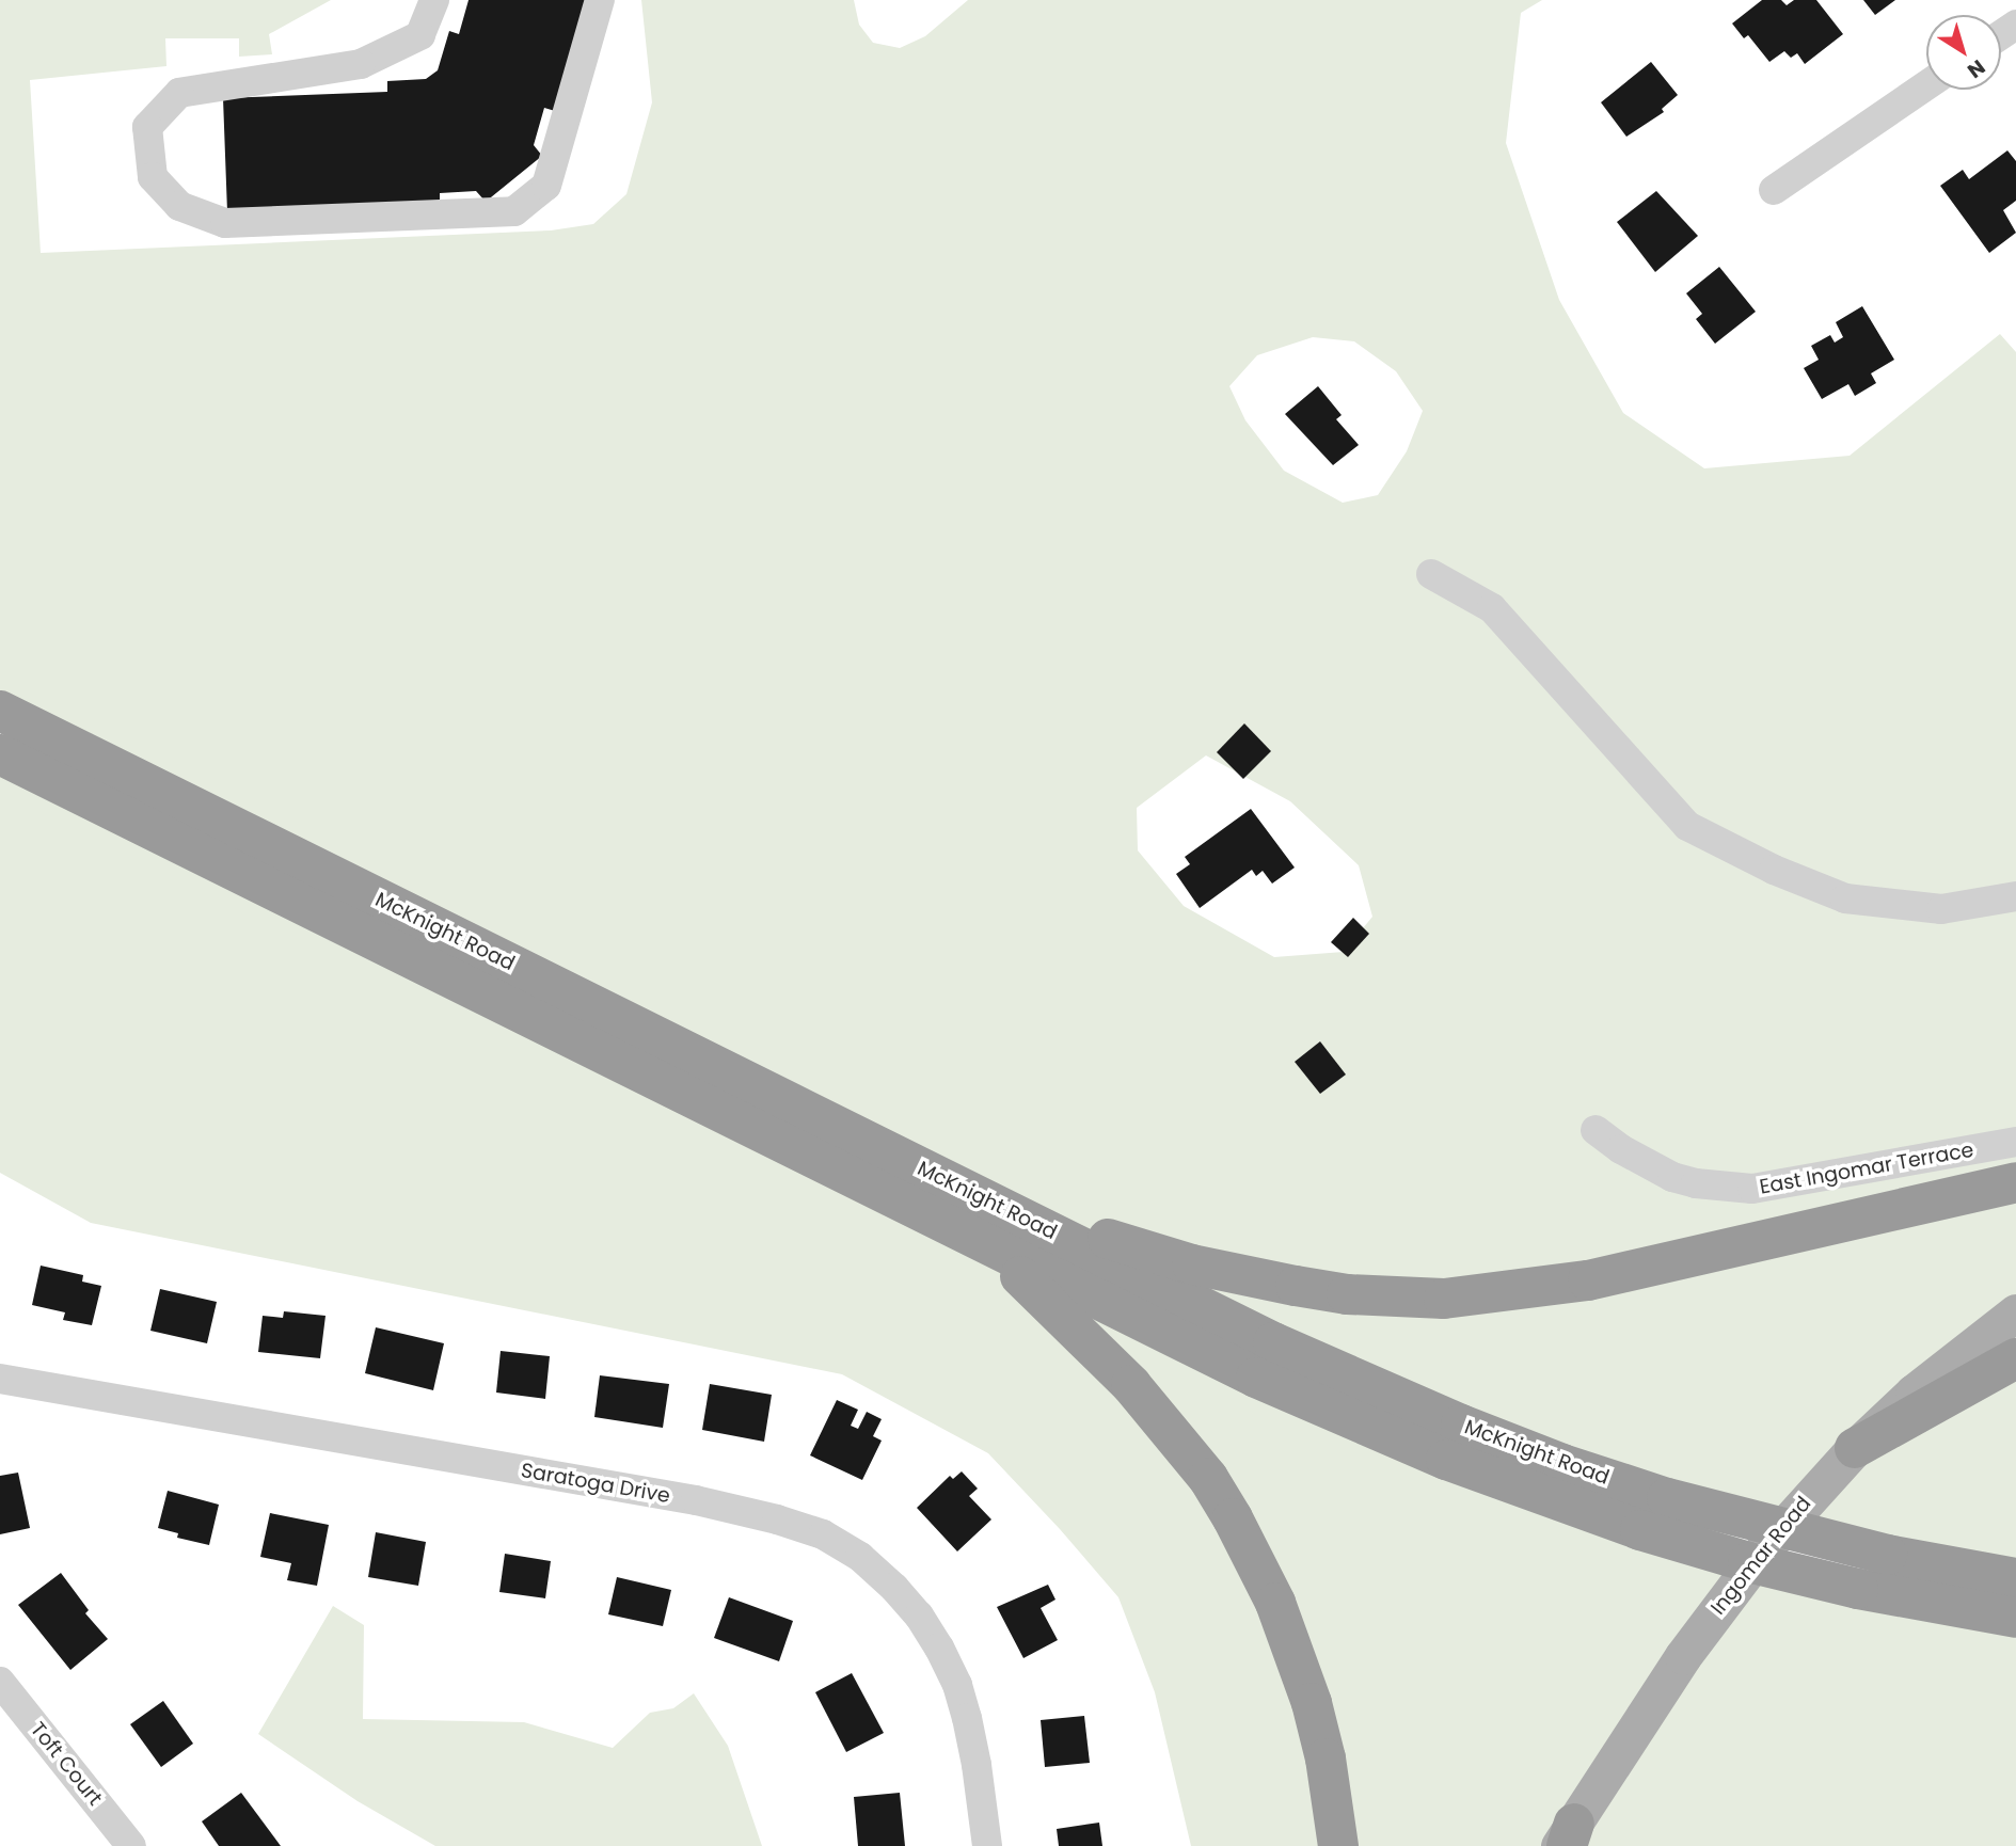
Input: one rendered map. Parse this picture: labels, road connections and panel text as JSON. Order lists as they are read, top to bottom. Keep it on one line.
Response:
{"streets":{"highway":["McKnight Road"],"main road":["Ingomar Road"],"street":["East Ingomar Terrace","Saratoga Drive","Toft Court"]},"north":"bottom right"}
